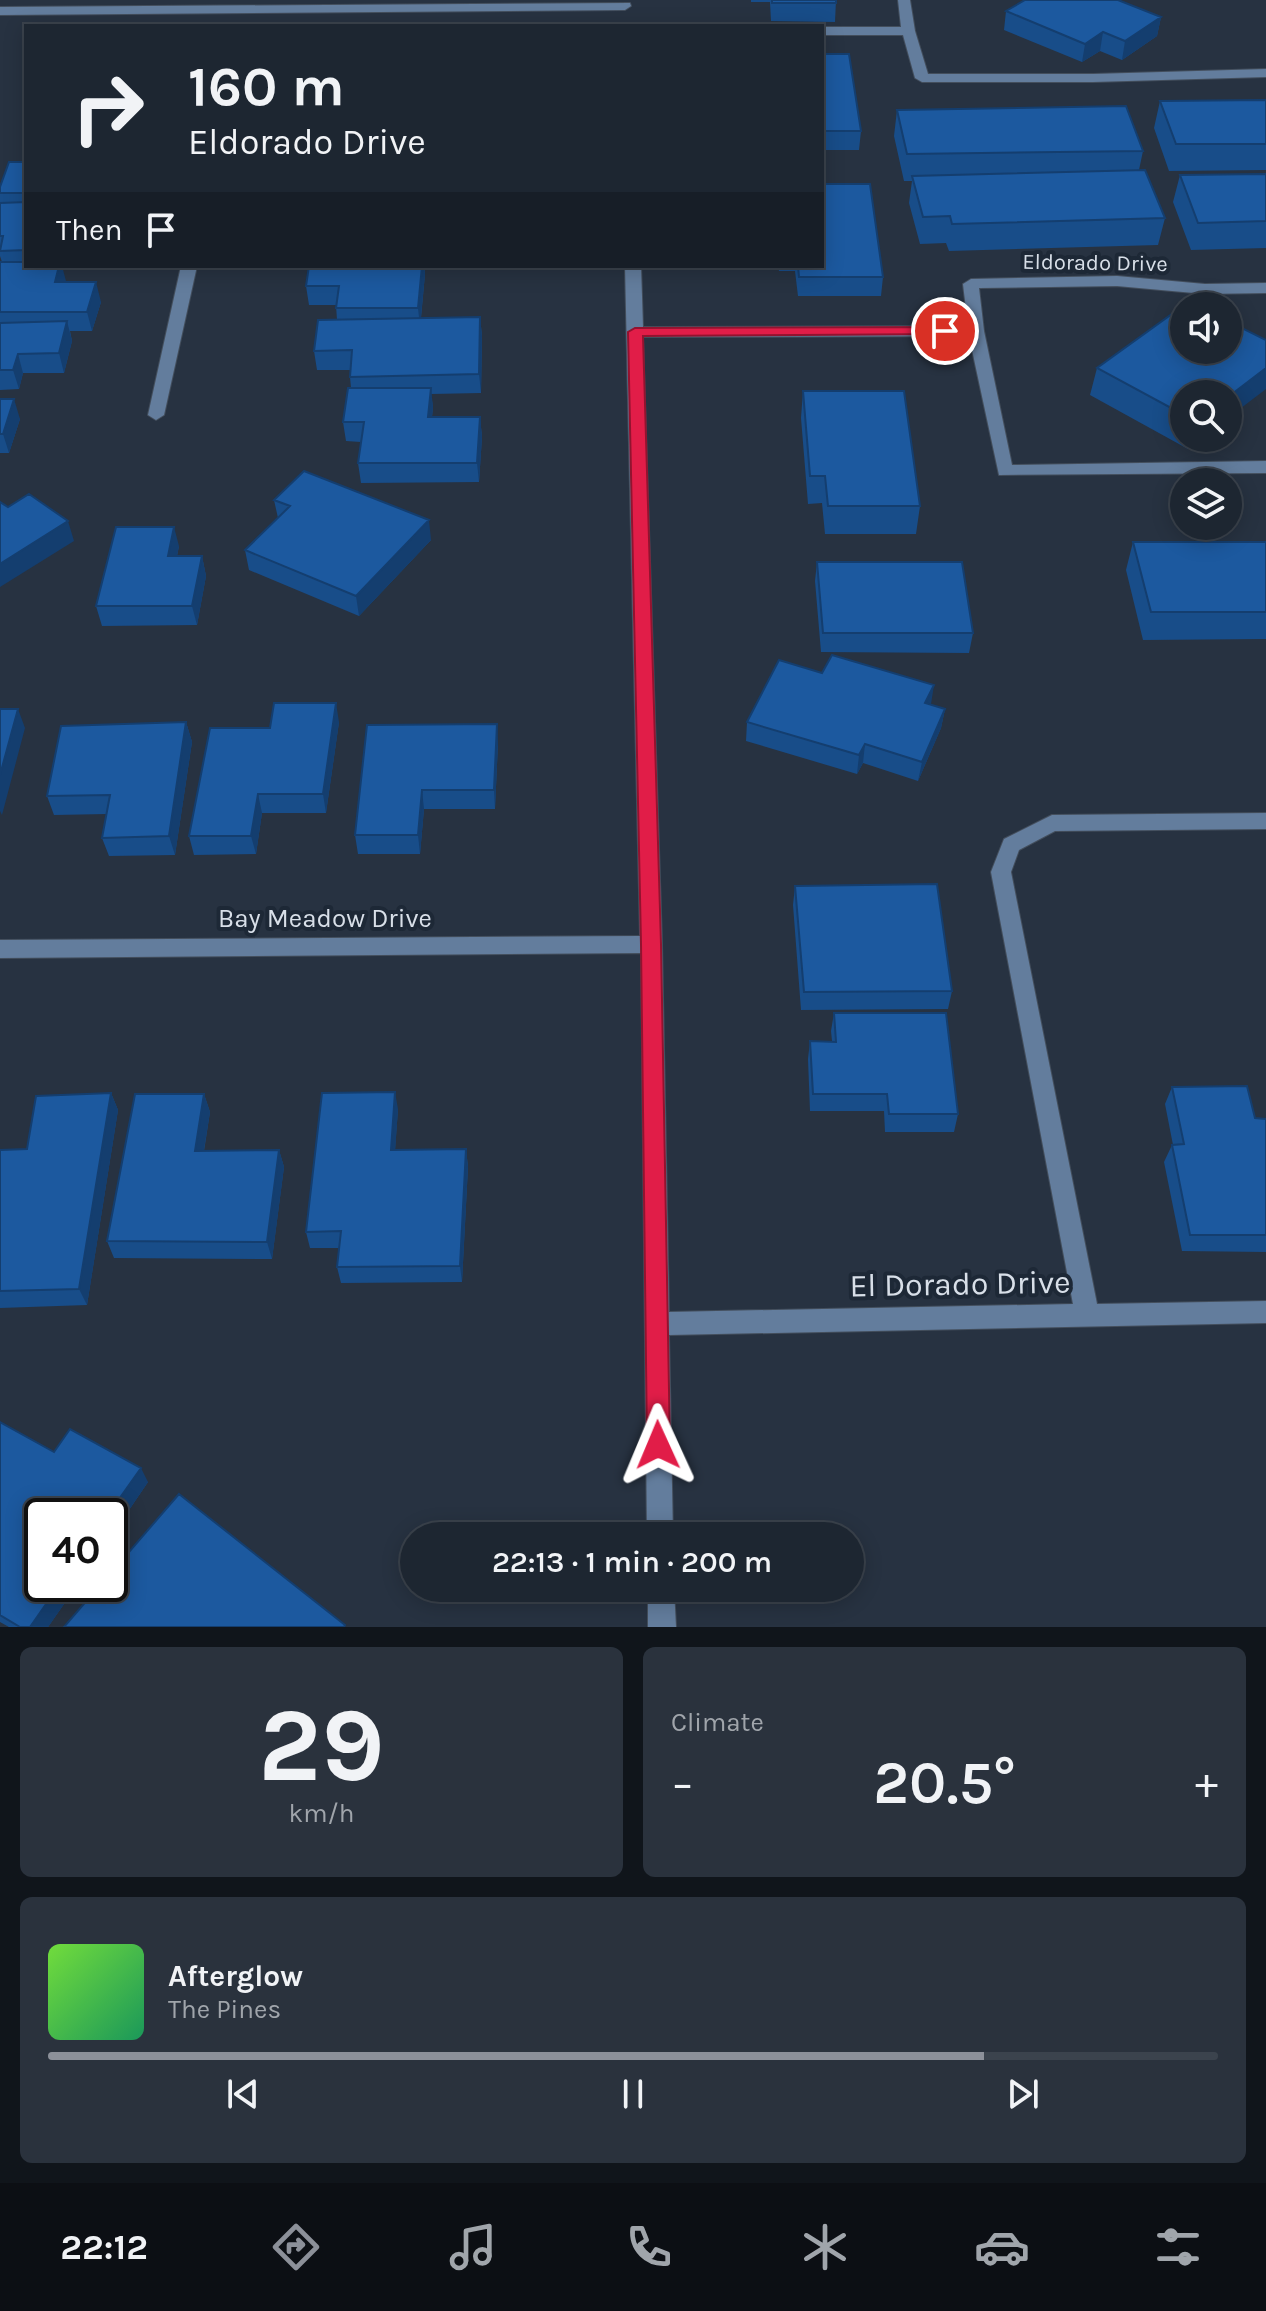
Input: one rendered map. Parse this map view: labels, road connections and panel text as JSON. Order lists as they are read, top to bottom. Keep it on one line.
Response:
{"streets":{"street":["Eldorado Drive","Bay Meadow Drive","El Dorado Drive"]},"page":{"turn":["160 m","Eldorado Drive"],"then":"Then","limit":"40","trip":"22:13 · 1 min · 200 m","tile":[["29","km/h"],"Climate"],"heat":["−","20.5°","+"],"song":["Afterglow","The Pines"],"tabs":"22:12"}}
